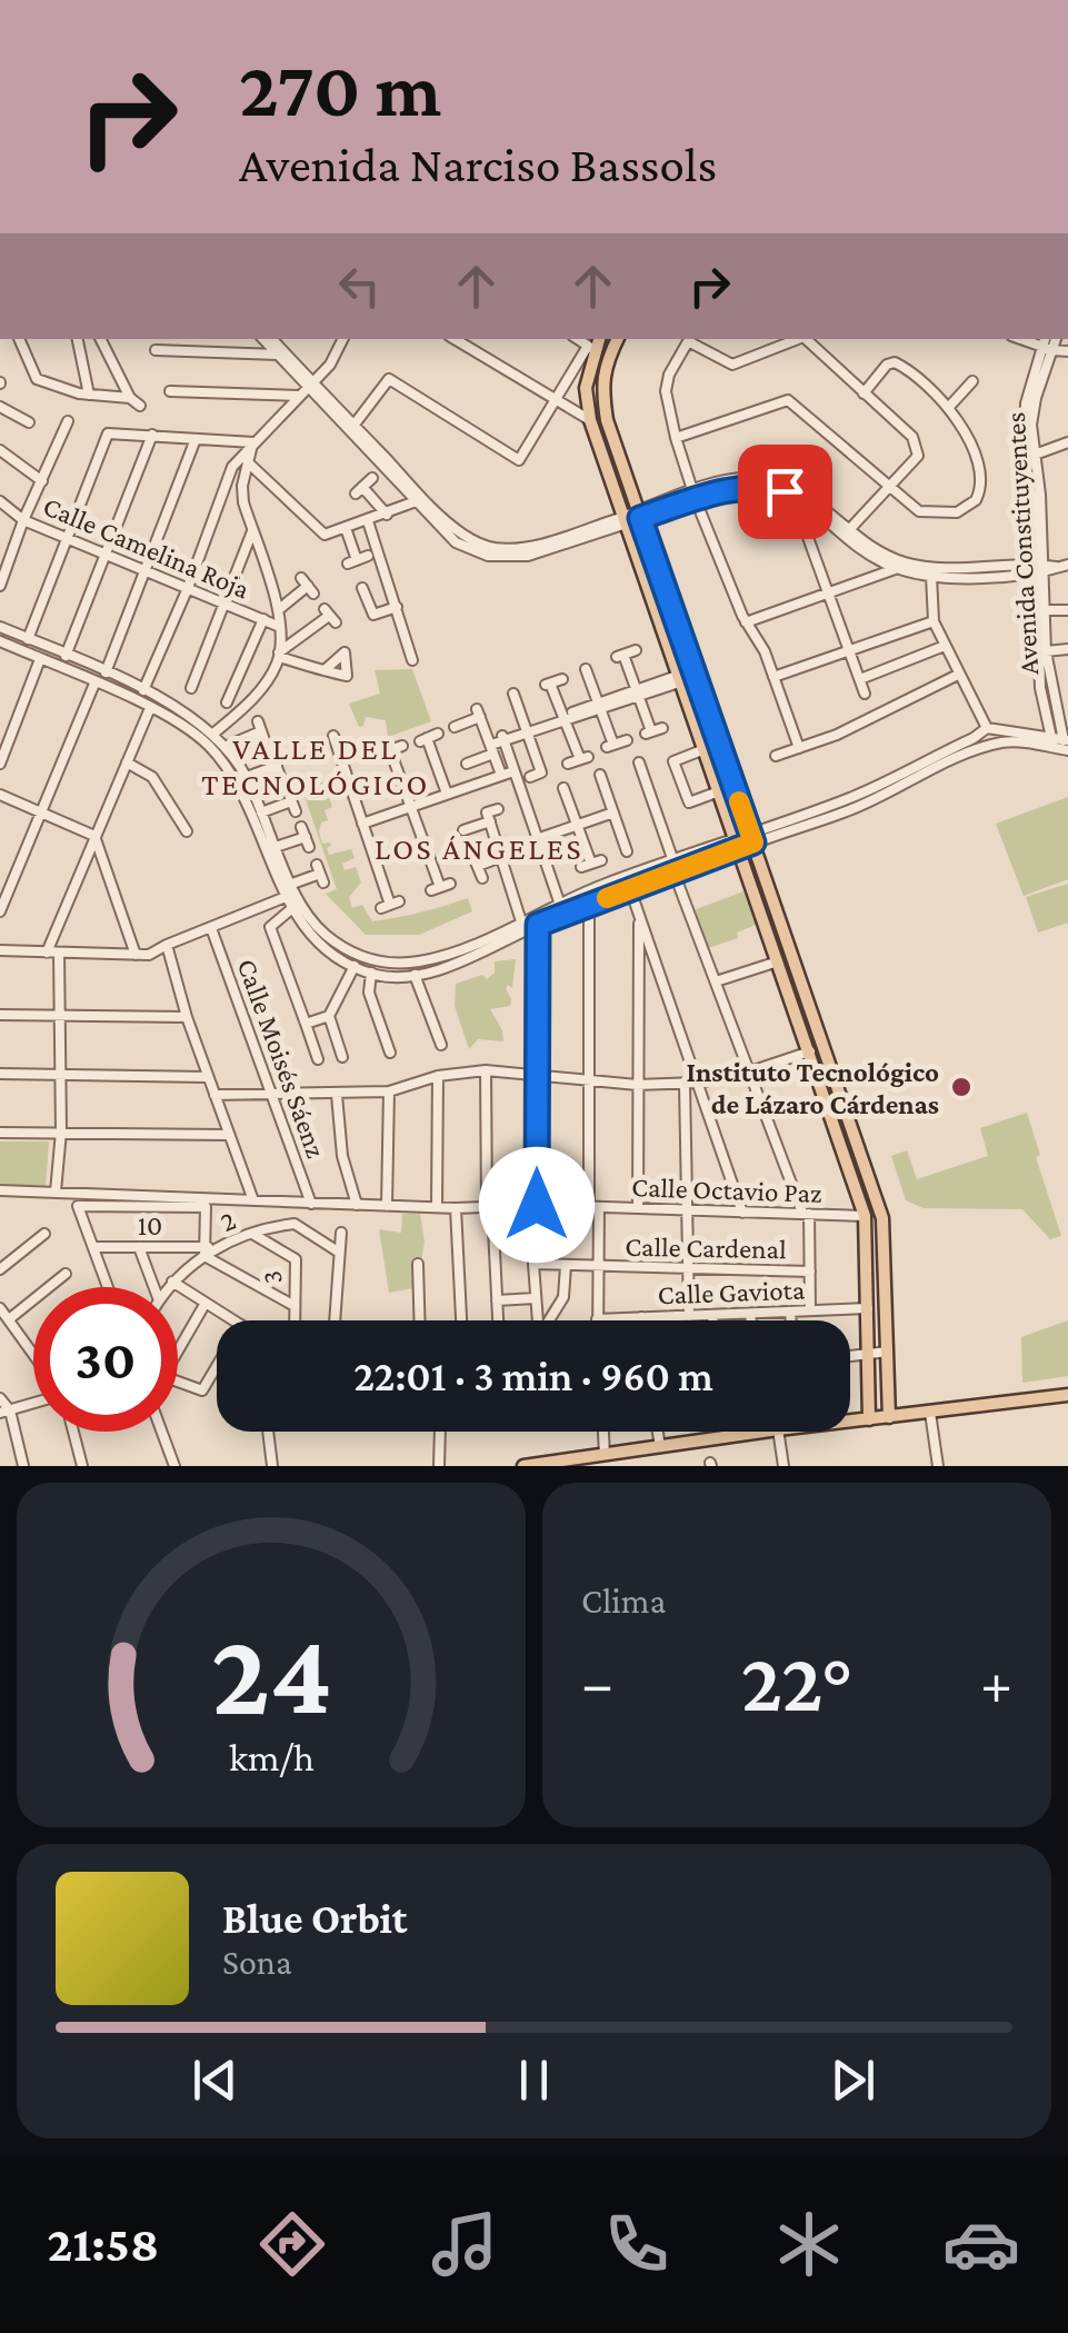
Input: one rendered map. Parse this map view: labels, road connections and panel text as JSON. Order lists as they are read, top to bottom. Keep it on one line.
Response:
{"streets":{"street":["Avenida Constituyentes","Calle Camelina Roja","Calle Moisés Sáenz","Calle Octavio Paz","2","10","Calle Cardenal","3","Calle Gaviota"]},"crossings":[["Calle Moisés Sáenz","Calle Octavio Paz"],["2","10"],["2","3"]],"districts":["VALLE DEL TECNOLÓGICO","LOS ÁNGELES"],"places":["Instituto Tecnológico de Lázaro Cárdenas"],"page":{"turn":["270 m","Avenida Narciso Bassols"],"limit":"30","trip":"22:01 · 3 min · 960 m","tile":"Clima","heat":["−","22°","+"],"song":["Blue Orbit","Sona"],"tabs":"21:58","gauge":["24","km/h"]}}
